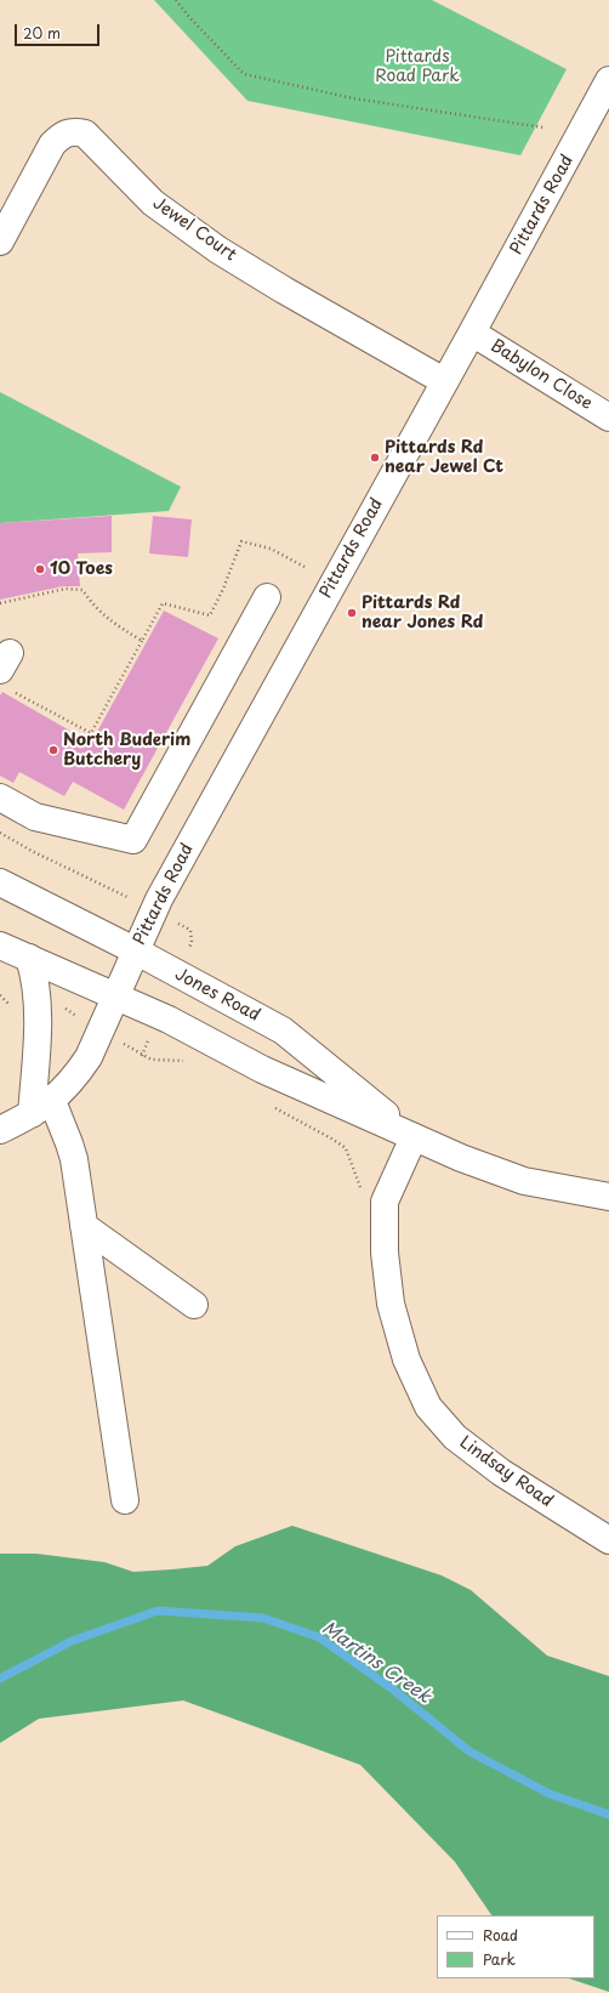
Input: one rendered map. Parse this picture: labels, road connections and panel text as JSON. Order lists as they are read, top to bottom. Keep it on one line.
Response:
{"streets":{"street":["Pittards Road","Jewel Court","Babylon Close","Jones Road","Lindsay Road"]},"crossings":[["Pittards Road","Jewel Court"],["Pittards Road","Babylon Close"],["Pittards Road","Jones Road"],["Jones Road","Lindsay Road"]],"water":["Martins Creek"],"parks":["Pittards Road Park"],"places":["Pittards Rd near Jewel Ct","10 Toes","Pittards Rd near Jones Rd","North Buderim Butchery"],"legend":["Road","Park"],"scale_bar":"20 m"}
